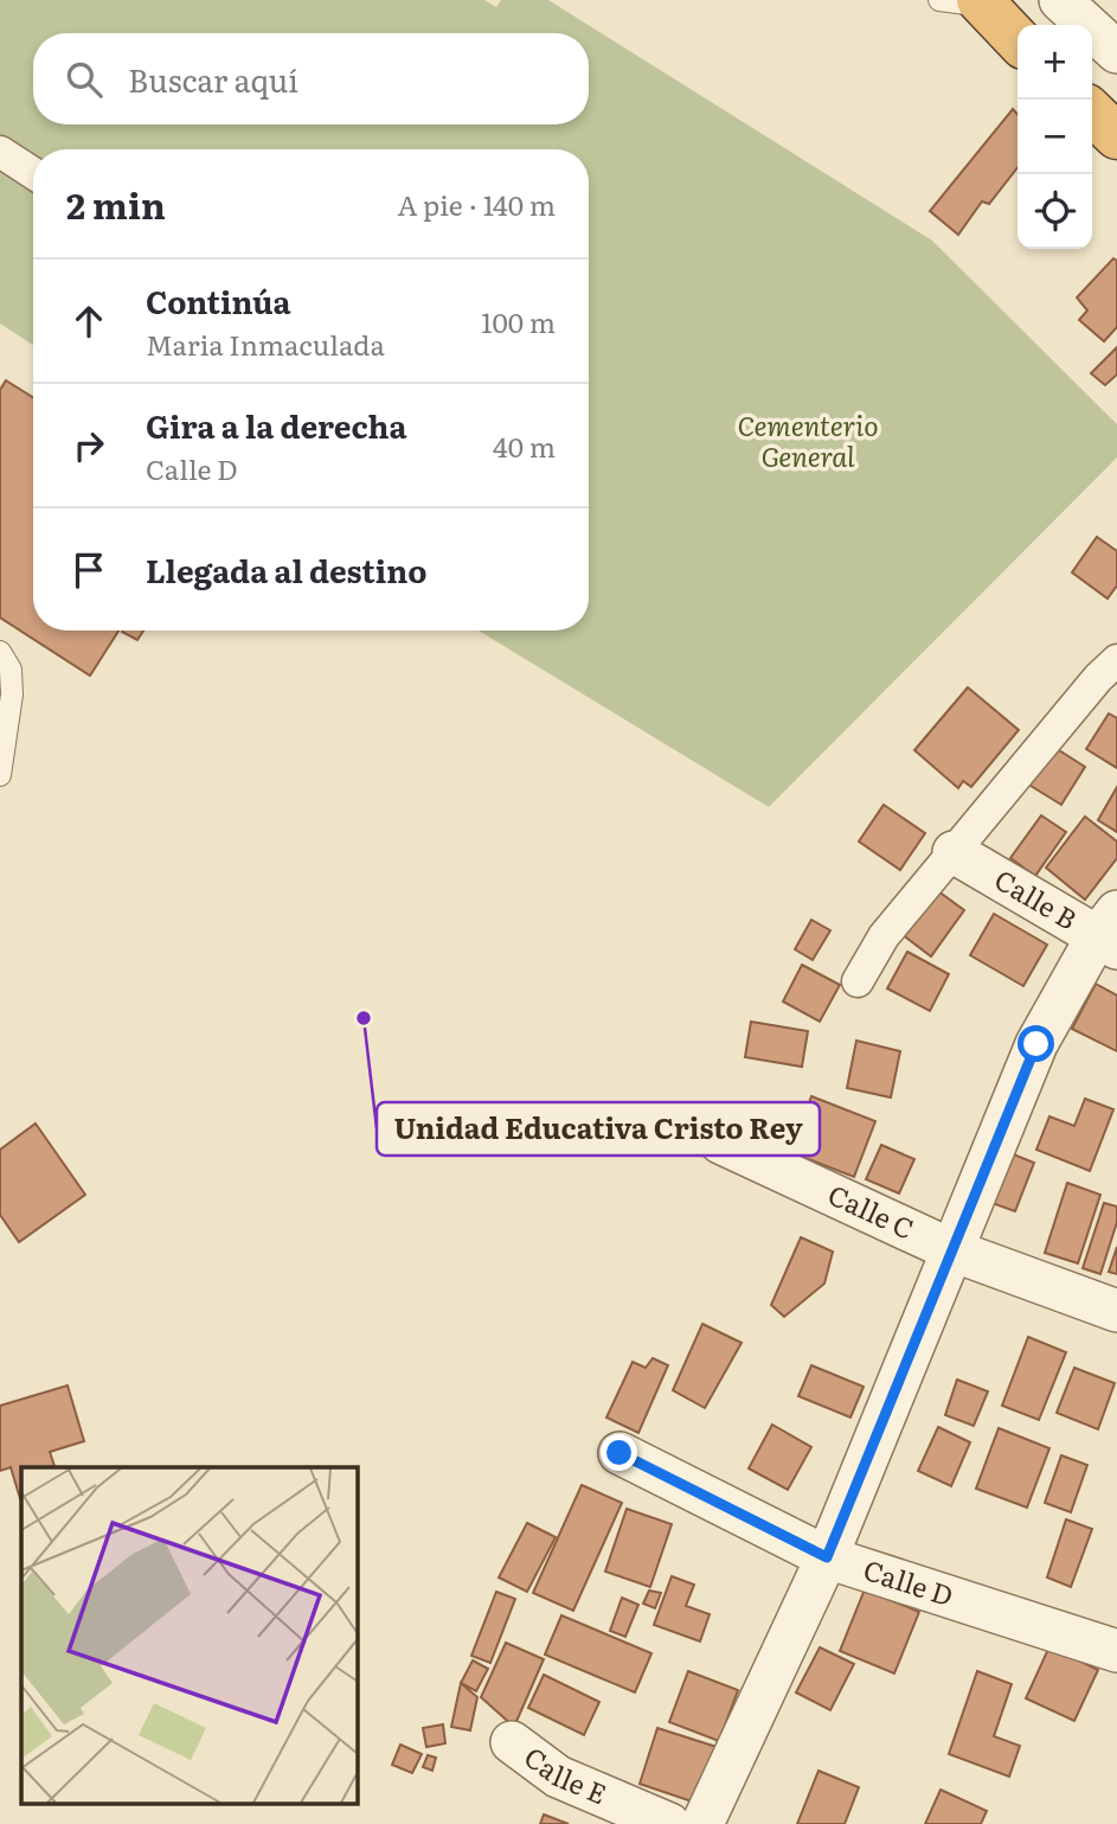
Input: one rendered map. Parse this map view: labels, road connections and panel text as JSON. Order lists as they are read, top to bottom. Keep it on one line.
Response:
{"streets":{"street":["Calle B","Calle C","Calle D","Calle E"]},"parks":["Cementerio General"],"places":["Unidad Educativa Cristo Rey"],"page":{"map_buttons":["+","−"],"search":"Buscar aquí","heading":["2 min","A pie · 140 m"],"list":[["Continúa","Maria Inmaculada","100 m"],["Gira a la derecha","Calle D","40 m"],"Llegada al destino"]}}
